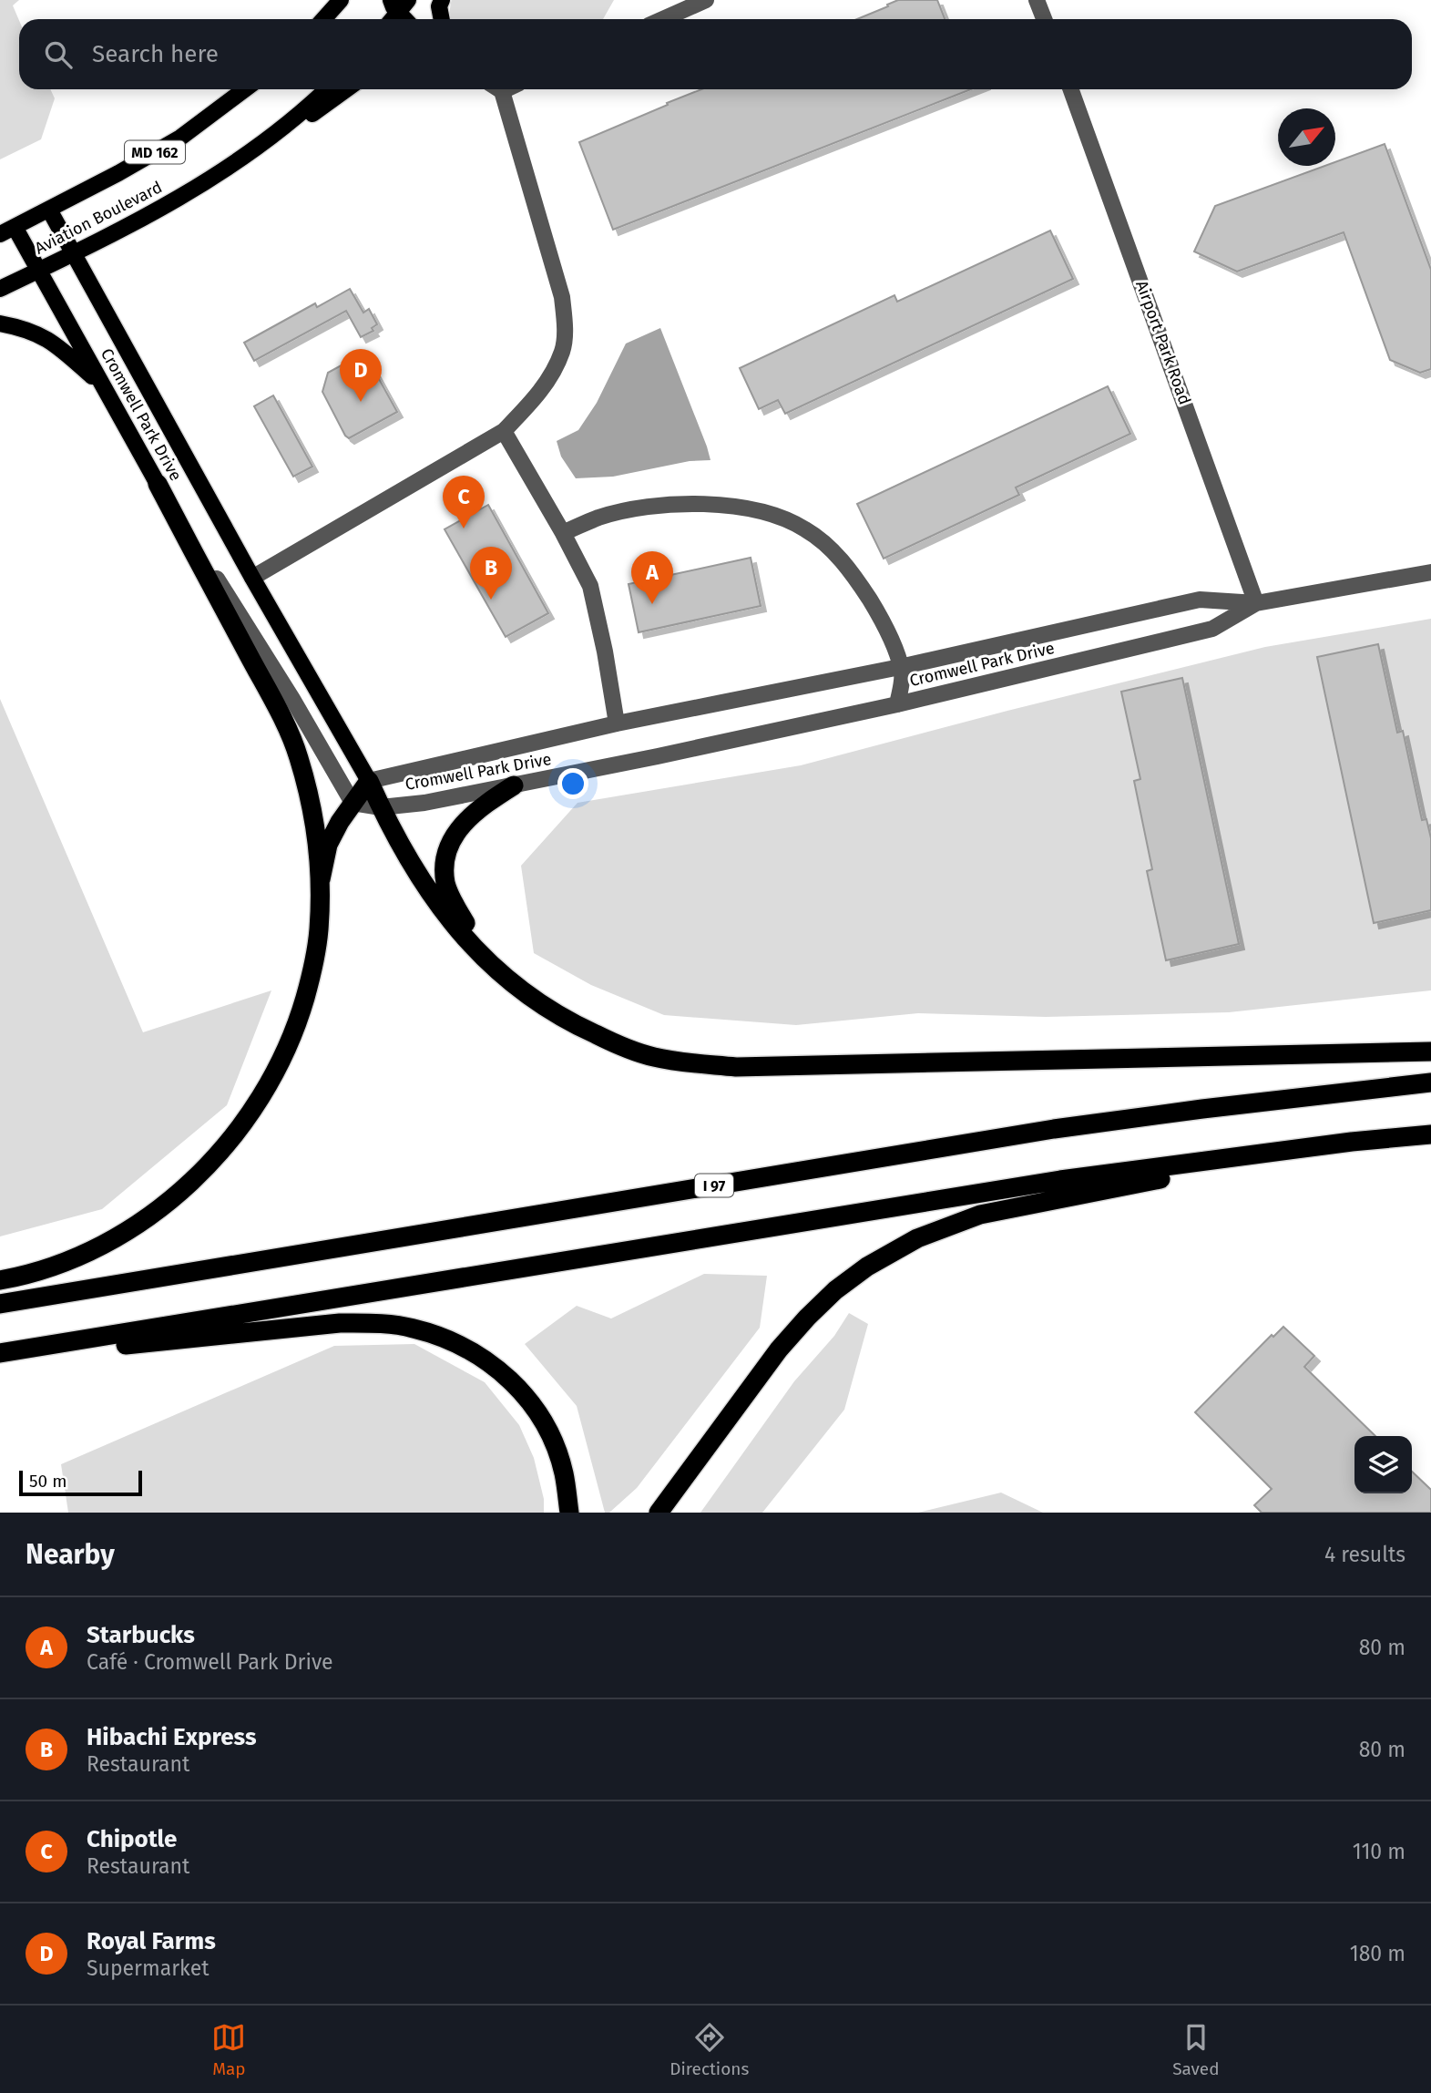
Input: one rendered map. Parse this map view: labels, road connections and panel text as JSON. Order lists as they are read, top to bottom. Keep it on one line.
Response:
{"streets":{"highway":["I 97"],"main road":["MD 162","Aviation Boulevard","Cromwell Park Drive"],"street":["Airport Park Road"]},"crossings":[["Aviation Boulevard","Cromwell Park Drive"],["Airport Park Road","Cromwell Park Drive"]],"scale_bar":"50 m","north":"top right","page":{"search":"Search here","pins":["D","C","B","A"],"scale":"50 m","heading":["Nearby","4 results"],"list":[{"mark":"A","name":"Starbucks","note":"Café · Cromwell Park Drive","value":"80 m"},{"mark":"B","name":"Hibachi Express","note":"Restaurant","value":"80 m"},{"mark":"C","name":"Chipotle","note":"Restaurant","value":"110 m"},{"mark":"D","name":"Royal Farms","note":"Supermarket","value":"180 m"}],"nav":["Map","Directions","Saved"]}}
